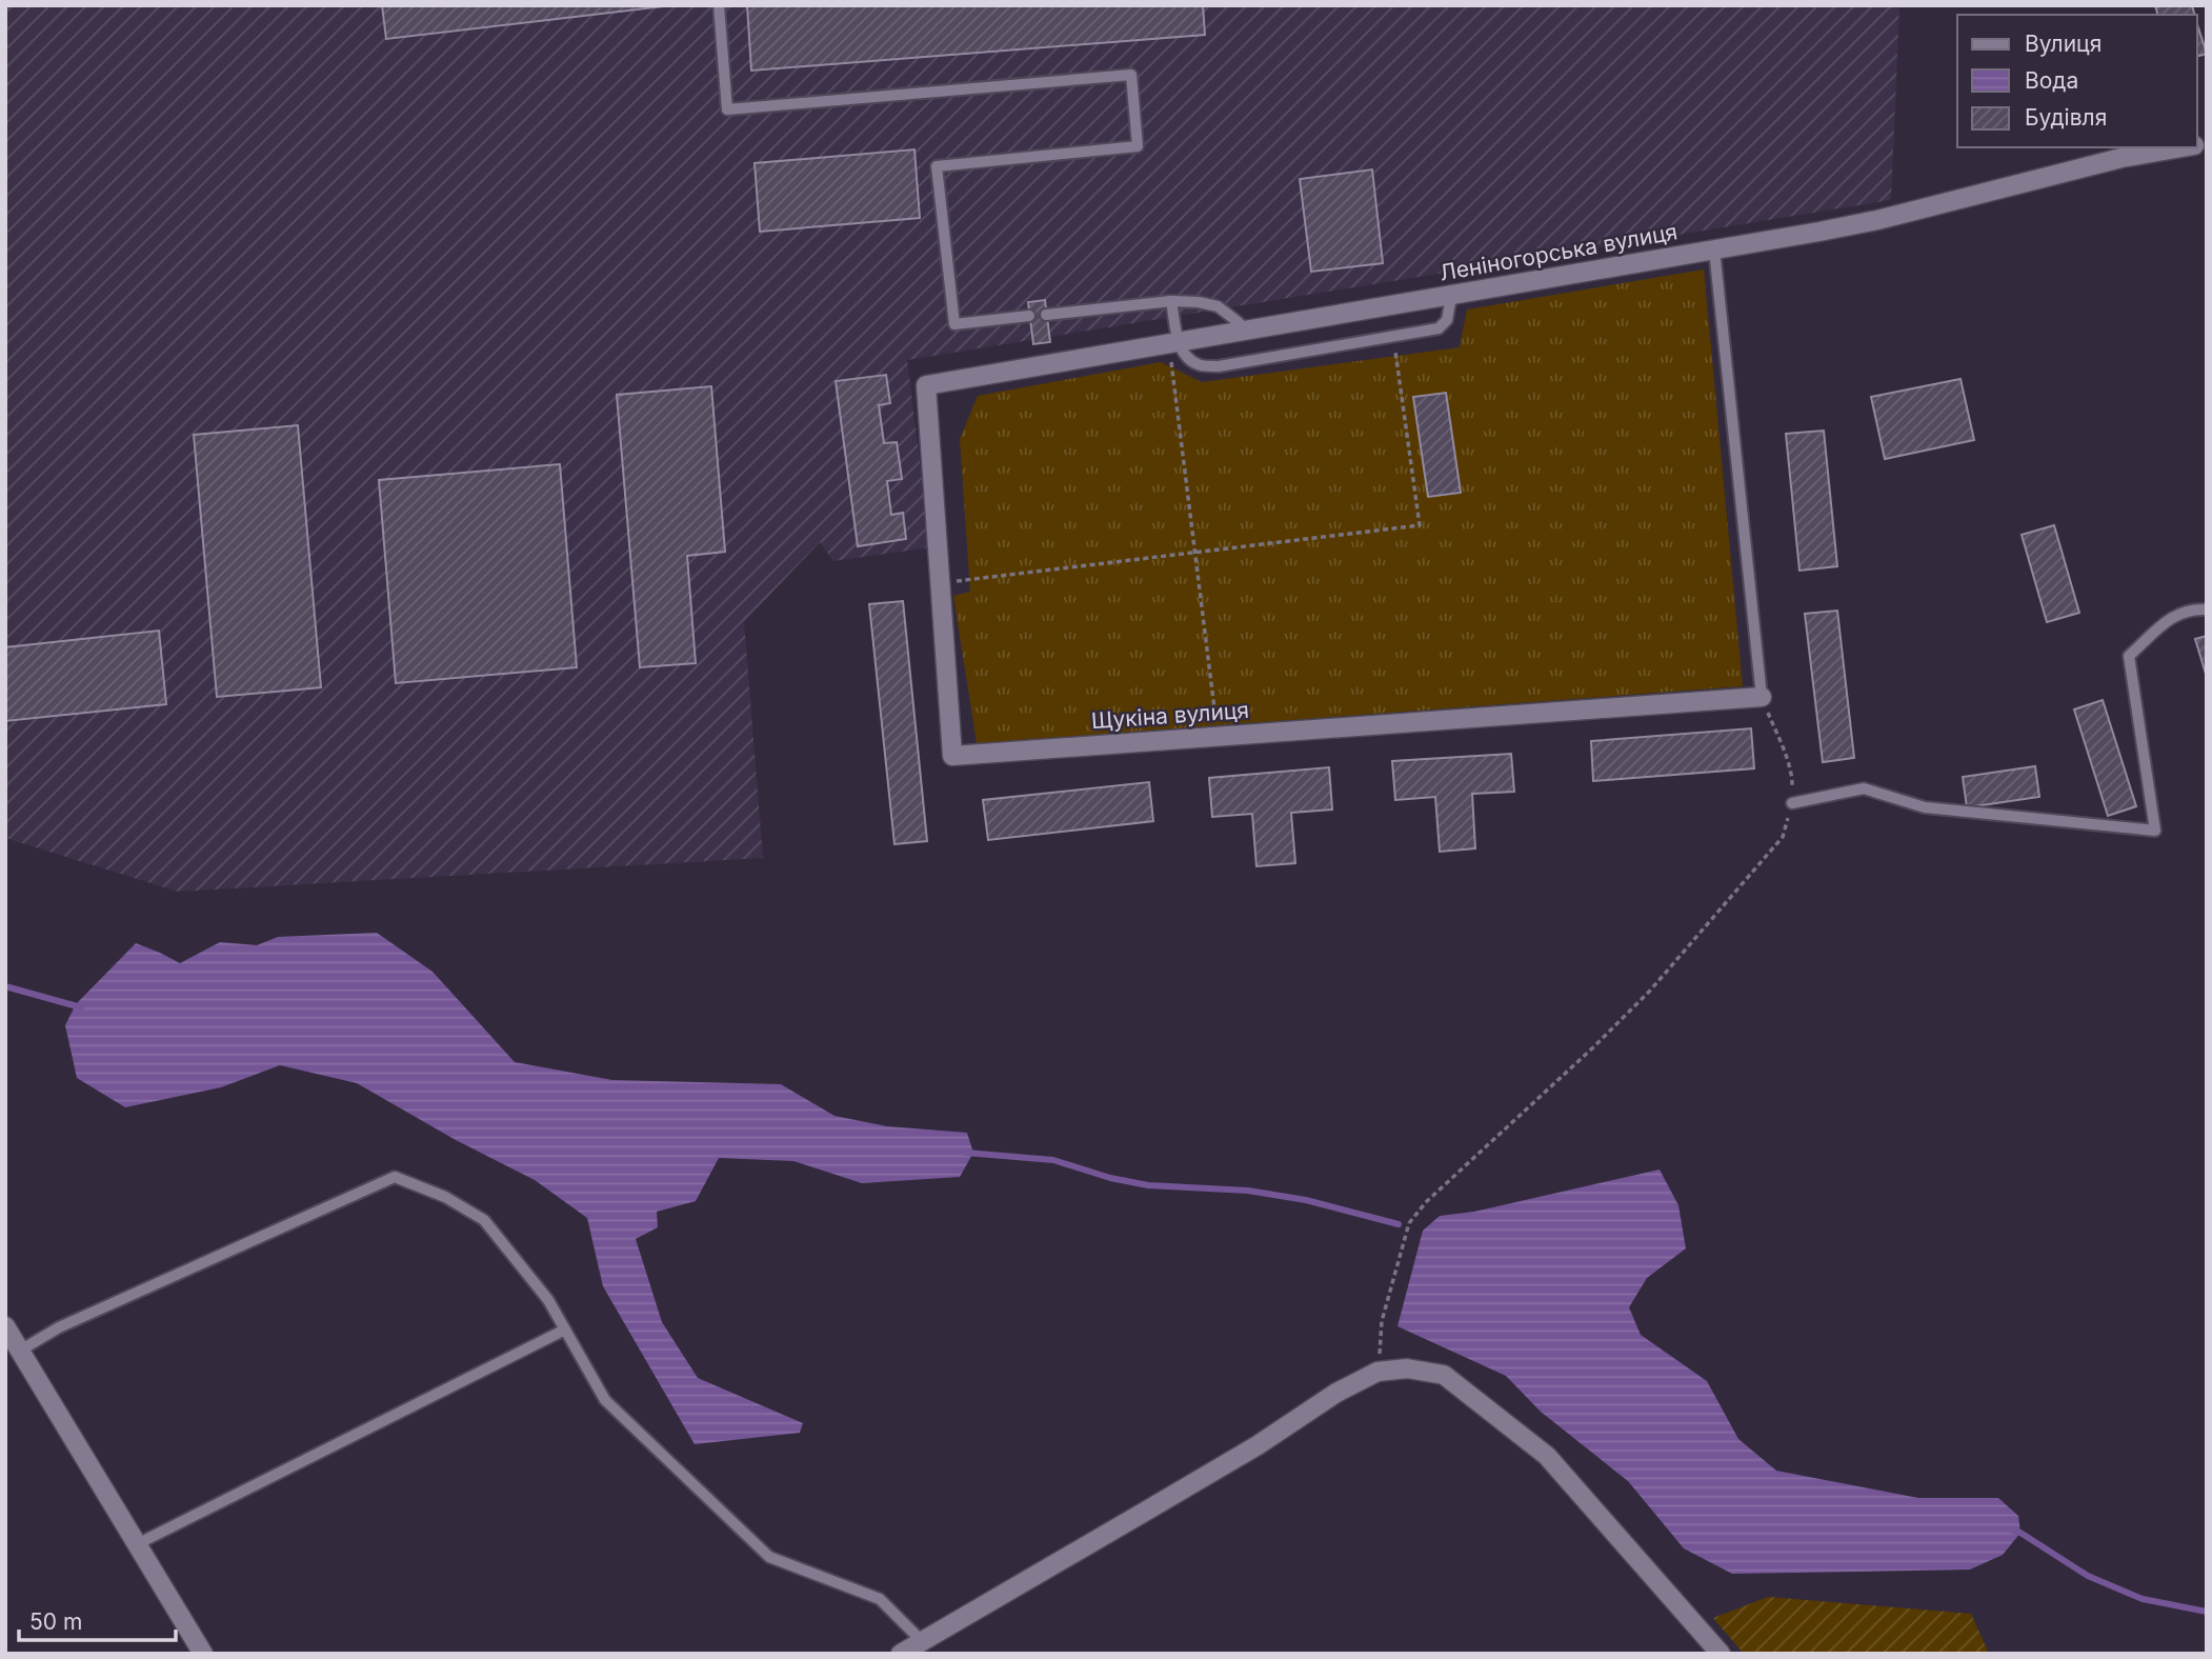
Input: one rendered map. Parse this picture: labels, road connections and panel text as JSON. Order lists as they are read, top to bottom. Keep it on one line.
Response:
{"streets":{"street":["Леніногорська вулиця","Щукіна вулиця"]},"crossings":[["Леніногорська вулиця","Щукіна вулиця"]],"legend":["Вулиця","Вода","Будівля"],"scale_bar":"50 m"}
